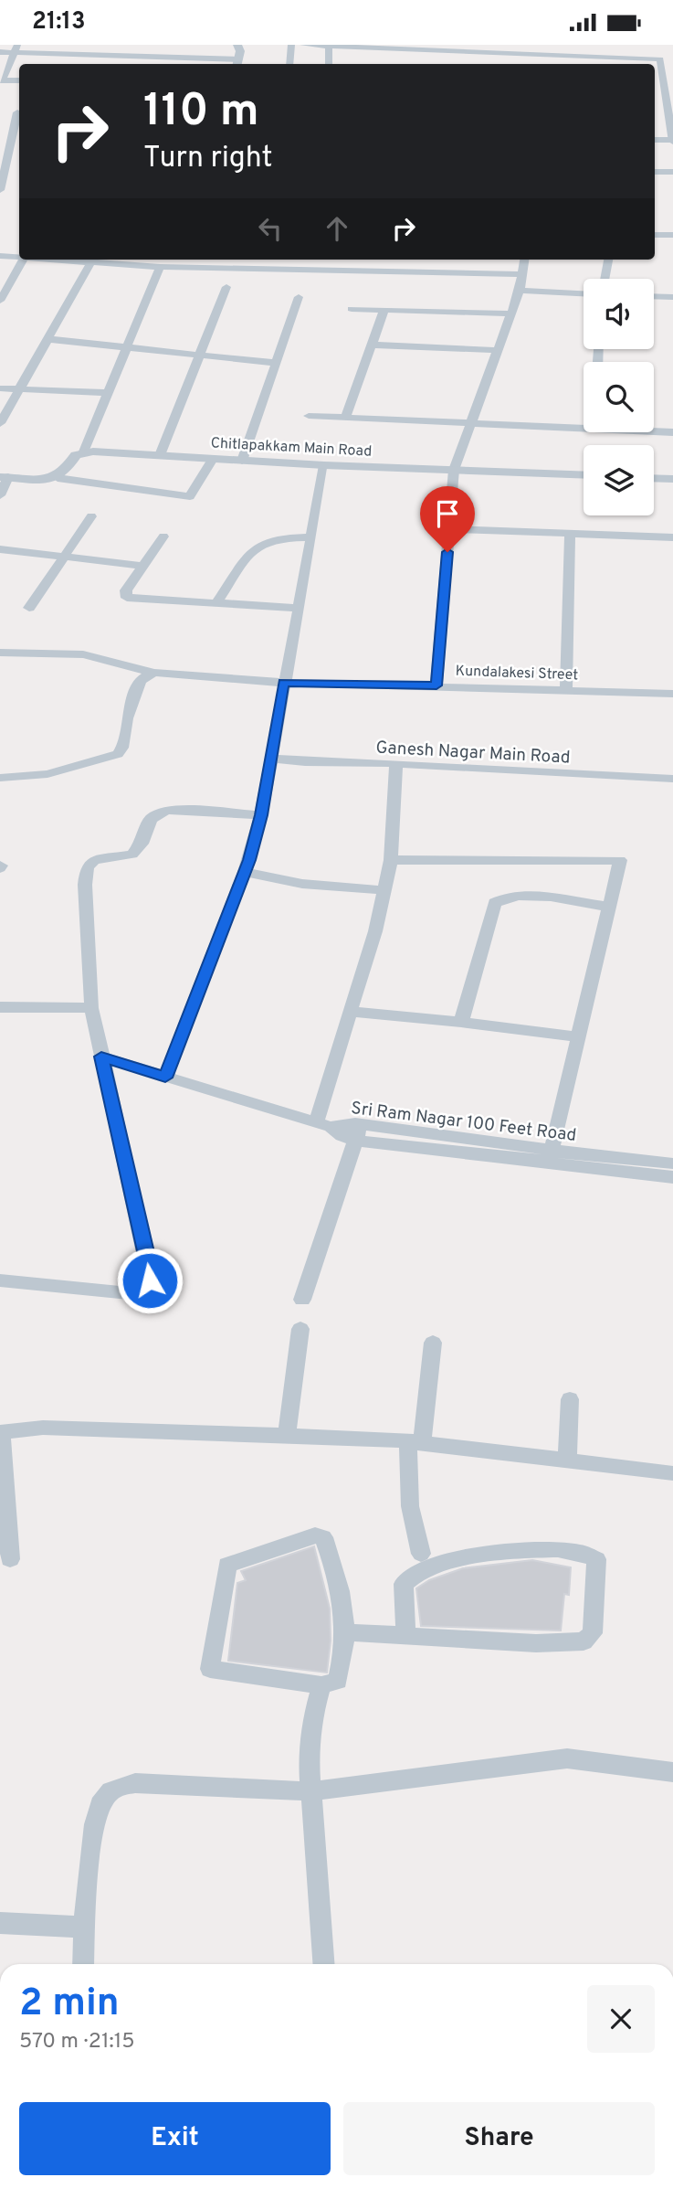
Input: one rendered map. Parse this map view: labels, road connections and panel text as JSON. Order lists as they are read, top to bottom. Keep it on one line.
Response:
{"streets":{"street":["Chitlapakkam Main Road","Kundalakesi Street","Ganesh Nagar Main Road","Sri Ram Nagar 100 Feet Road"]},"page":{"status":"21:13","turn":["110 m","Turn right"],"heading":["2 min","570 m · 21:15"],"buttons":["Exit","Share"]}}
